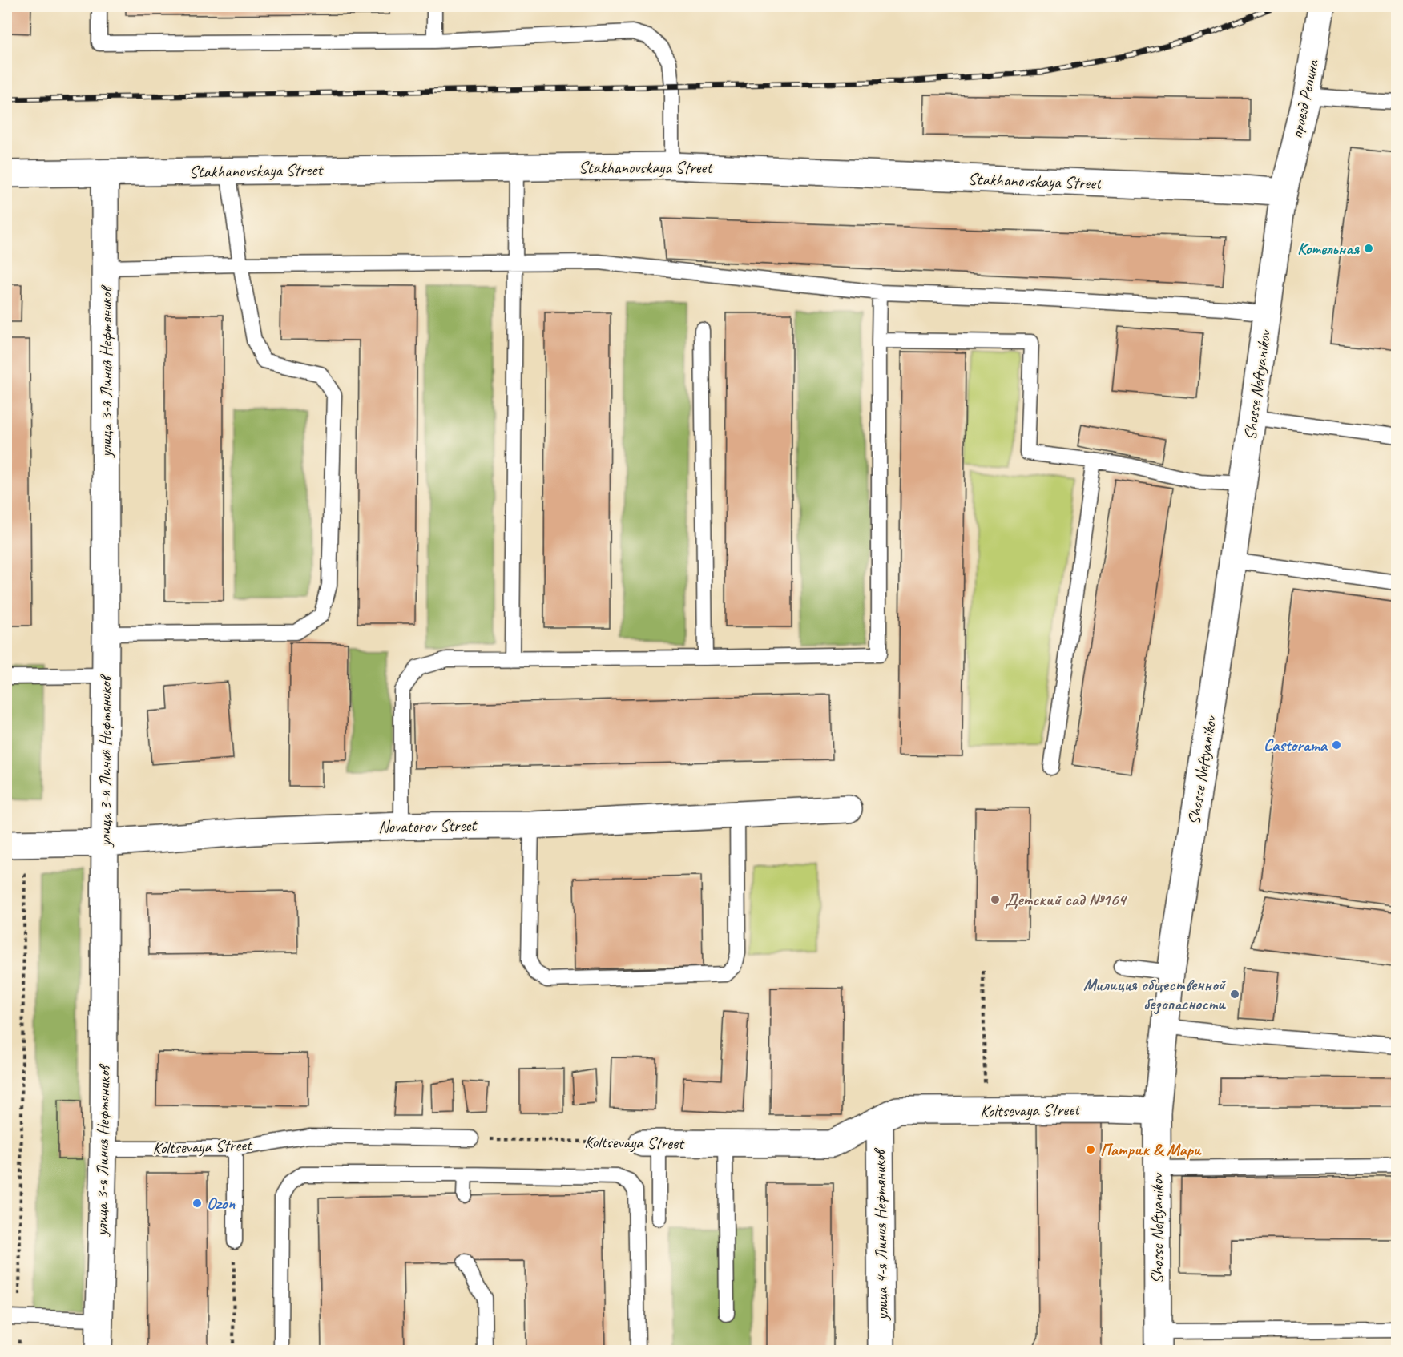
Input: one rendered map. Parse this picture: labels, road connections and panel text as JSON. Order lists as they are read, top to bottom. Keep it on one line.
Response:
{"streets":{"street":["проезд Репина","Stakhanovskaya Street","улица 3-я Линия Нефтяников","Shosse Neftyanikov","Novatorov Street","Koltsevaya Street","улица 4-я Линия Нефтяников"]},"crossings":[["проезд Репина","Stakhanovskaya Street"],["проезд Репина","Shosse Neftyanikov"],["Stakhanovskaya Street","улица 3-я Линия Нефтяников"],["Stakhanovskaya Street","Shosse Neftyanikov"],["улица 3-я Линия Нефтяников","Novatorov Street"],["улица 3-я Линия Нефтяников","Koltsevaya Street"],["Shosse Neftyanikov","Koltsevaya Street"],["Koltsevaya Street","улица 4-я Линия Нефтяников"]],"places":["Котельная","Castorama","Детский сад №164","Милиция общественной безопасности","Патрик & Мари","Ozon"]}
